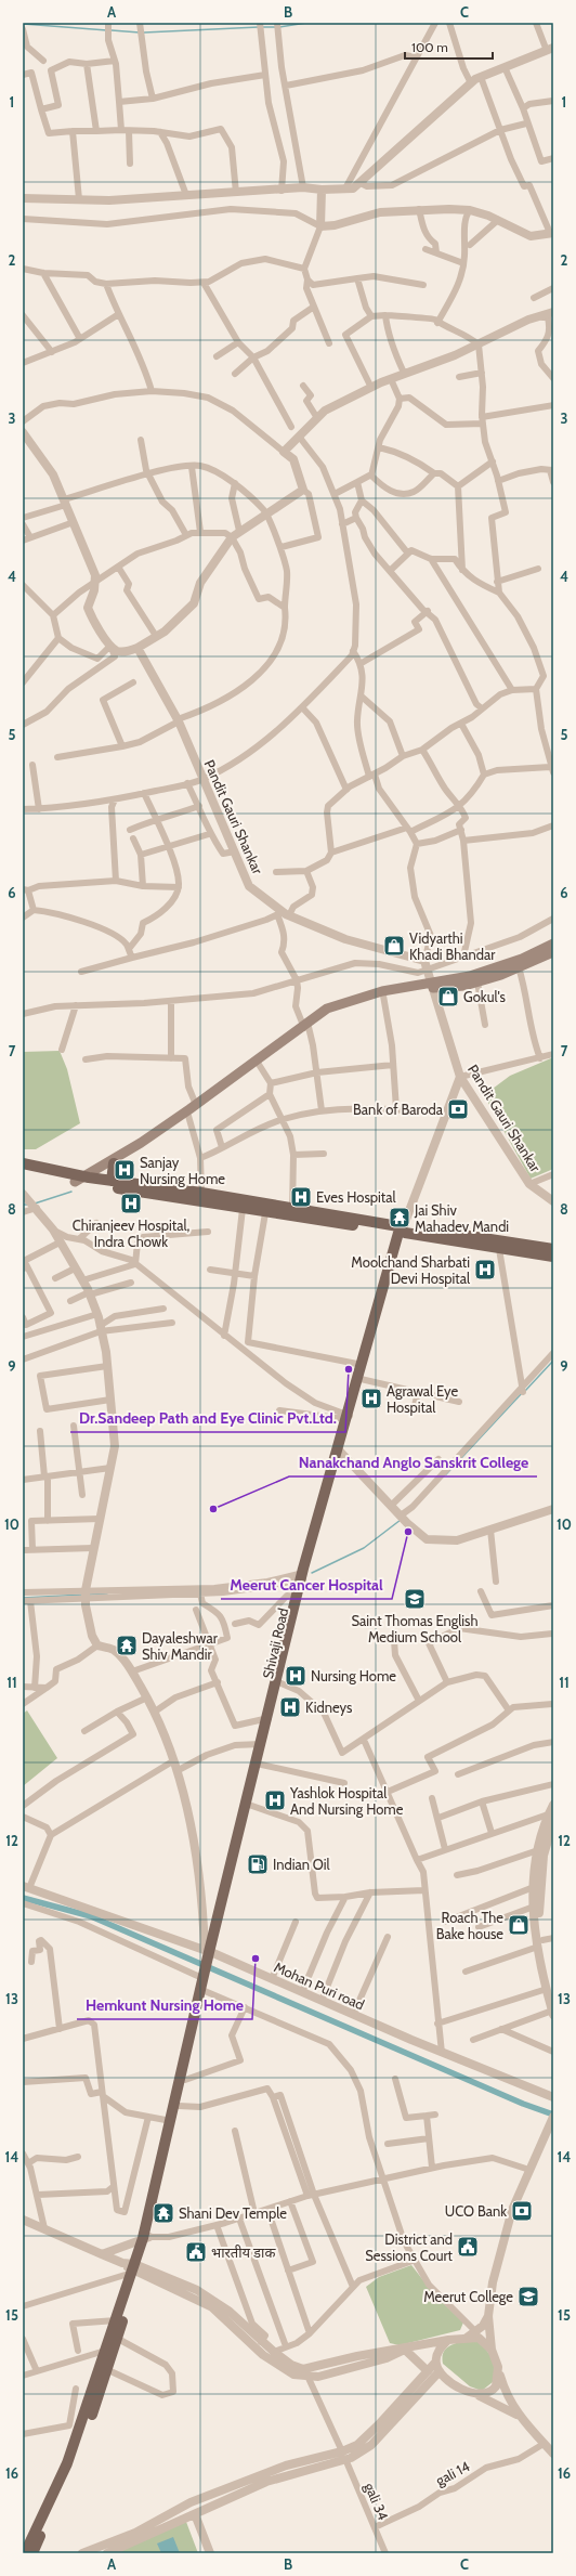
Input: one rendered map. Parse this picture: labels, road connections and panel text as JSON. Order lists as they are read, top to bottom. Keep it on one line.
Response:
{"streets":{"main road":["Shivaji Road"],"street":["Pandit Gauri Shankar","Mohan Puri road","gali 14","gali 34"]},"crossings":[["Shivaji Road","Mohan Puri road"],["gali 14","gali 34"]],"places":{"shop":["Vidyarthi Khadi Bhandar","Gokul's","Roach The Bake house"],"bank":["Bank of Baroda","UCO Bank"],"hospital":["Sanjay Nursing Home","Eves Hospital","Chiranjeev Hospital, Indra Chowk","Moolchand Sharbati Devi Hospital","Agrawal Eye Hospital","Nursing Home","Kidneys","Yashlok Hospital And Nursing Home"],"temple":["Jai Shiv Mahadev Mandi","Dayaleshwar Shiv Mandir","Shani Dev Temple"],"other":["Dr.Sandeep Path and Eye Clinic Pvt.Ltd.","Nanakchand Anglo Sanskrit College","Meerut Cancer Hospital","Hemkunt Nursing Home"],"school or university":["Saint Thomas English Medium School","Meerut College"],"fuel station":["Indian Oil"],"public building":["District and Sessions Court","भारतीय डाक"]},"scale_bar":"100 m","grid":{"columns":["A","B","C"],"rows":["1","2","3","4","5","6","7","8","9","10","11","12","13","14","15","16"]}}
